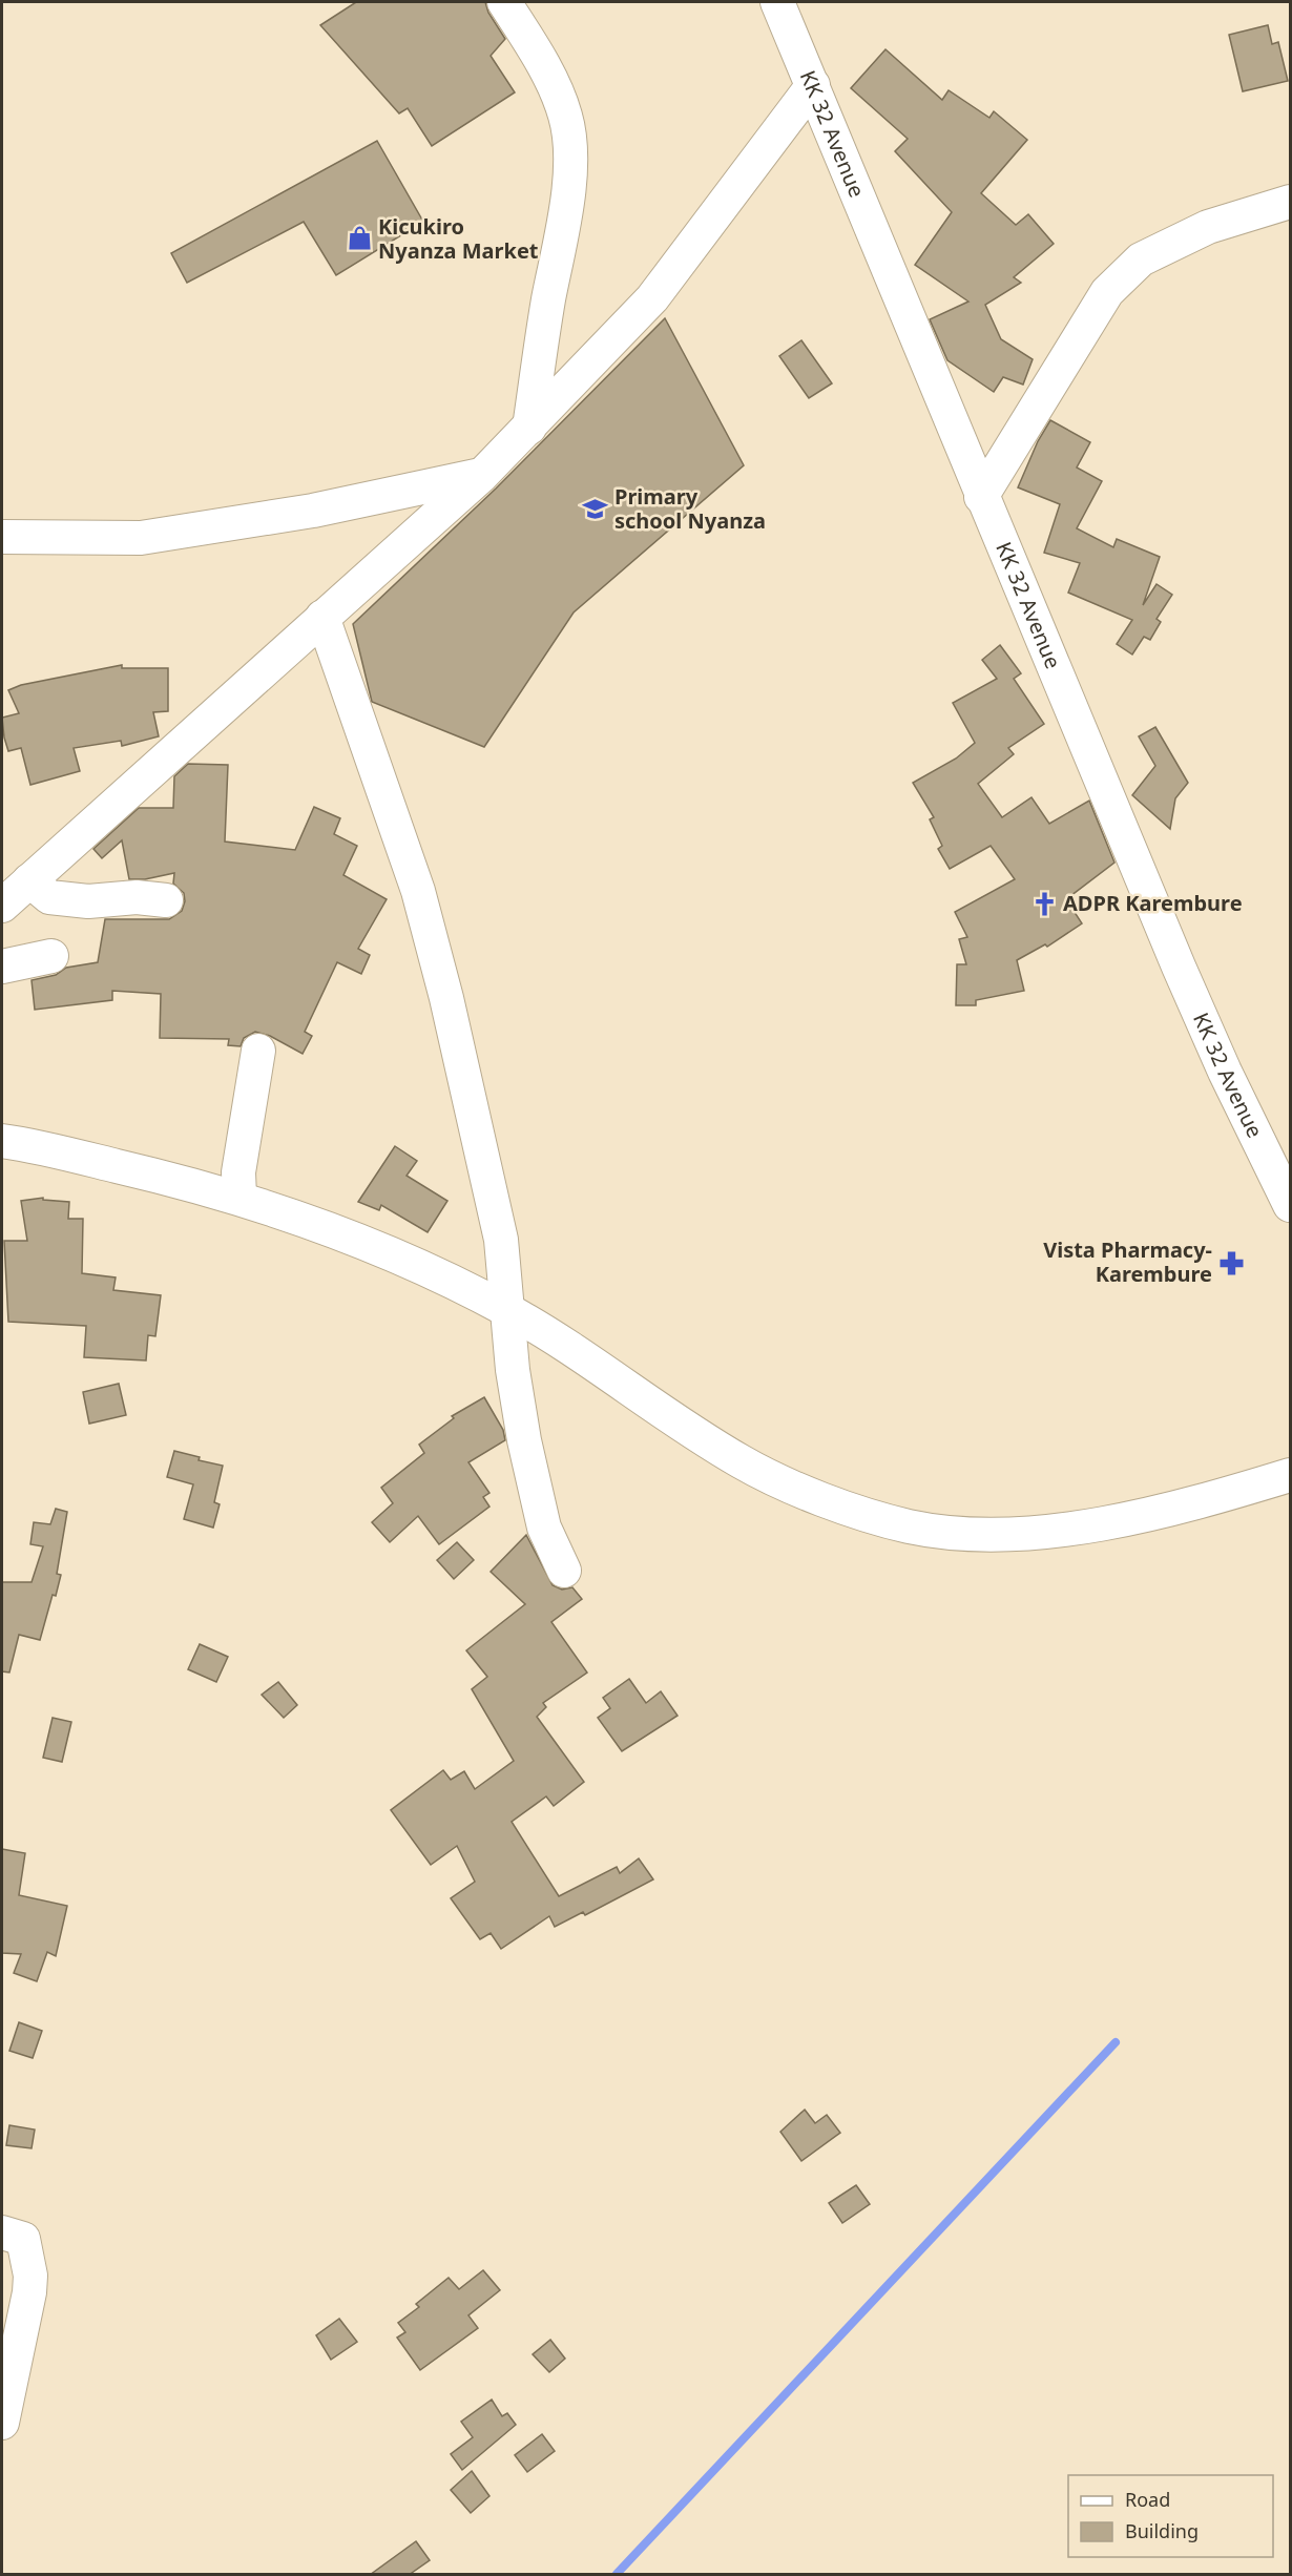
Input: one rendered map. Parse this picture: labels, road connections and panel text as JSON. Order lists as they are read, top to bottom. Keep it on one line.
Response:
{"streets":{"street":["KK 32 Avenue"]},"places":{"shop":["Kicukiro Nyanza Market"],"school or university":["Primary school Nyanza"],"church":["ADPR Karembure"],"pharmacy":["Vista Pharmacy- Karembure"]},"legend":["Road","Building"]}
